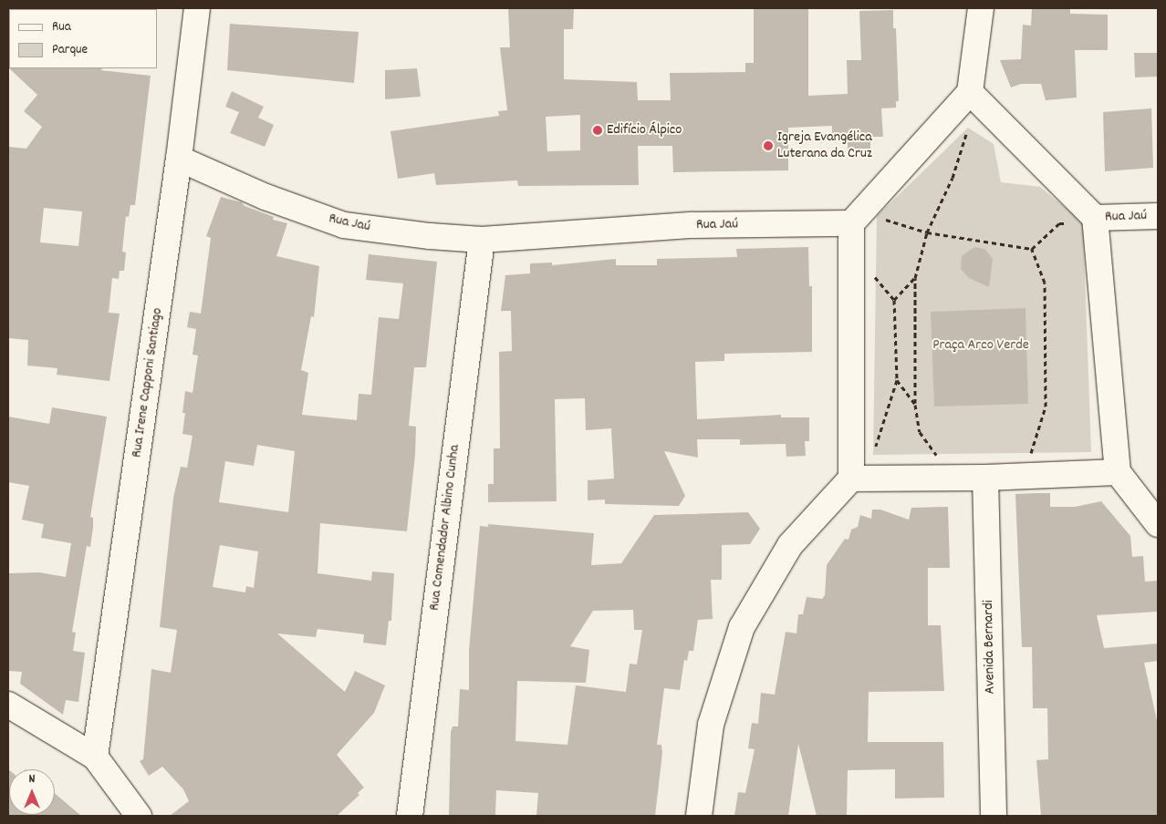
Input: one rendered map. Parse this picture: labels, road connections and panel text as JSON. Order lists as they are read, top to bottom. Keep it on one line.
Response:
{"streets":{"street":["Rua Jaú","Rua Irene Capponi Santiago","Rua Comendador Albino Cunha","Avenida Bernardi"]},"crossings":[["Rua Jaú","Rua Irene Capponi Santiago"],["Rua Jaú","Rua Comendador Albino Cunha"]],"parks":["Praça Arco Verde"],"places":["Edifício Álpico","Igreja Evangélica Luterana da Cruz"],"legend":["Rua","Parque"],"north":"top"}
